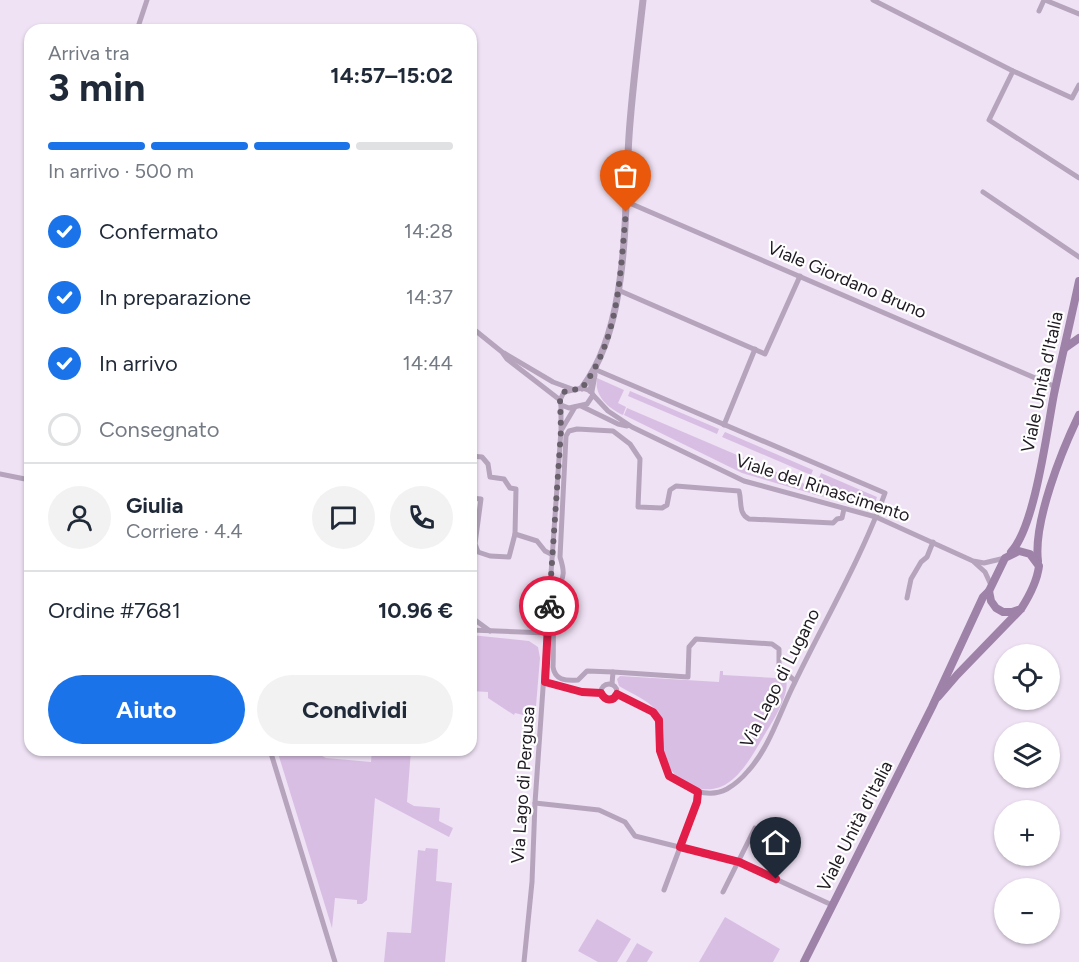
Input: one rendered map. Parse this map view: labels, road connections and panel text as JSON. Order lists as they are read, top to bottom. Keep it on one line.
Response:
{"streets":{"main road":["Viale Unità d'Italia"],"street":["Viale Giordano Bruno","Viale del Rinascimento","Via Lago di Lugano","Via Lago di Pergusa"]},"crossings":[["Viale Giordano Bruno","Viale Unità d'Italia"],["Viale Unità d'Italia","Viale del Rinascimento"],["Viale del Rinascimento","Via Lago di Lugano"]],"page":{"heading":["3 min","Arriva tra","14:57–15:02"],"panel":["Giulia","Corriere · 4.4","Ordine #7681","10.96 €"],"bar":"In arrivo · 500 m","list":[["Confermato","14:28"],["In preparazione","14:37"],["In arrivo","14:44"],"Consegnato"],"map_buttons":["+","−"],"buttons":["Aiuto","Condividi"]}}
